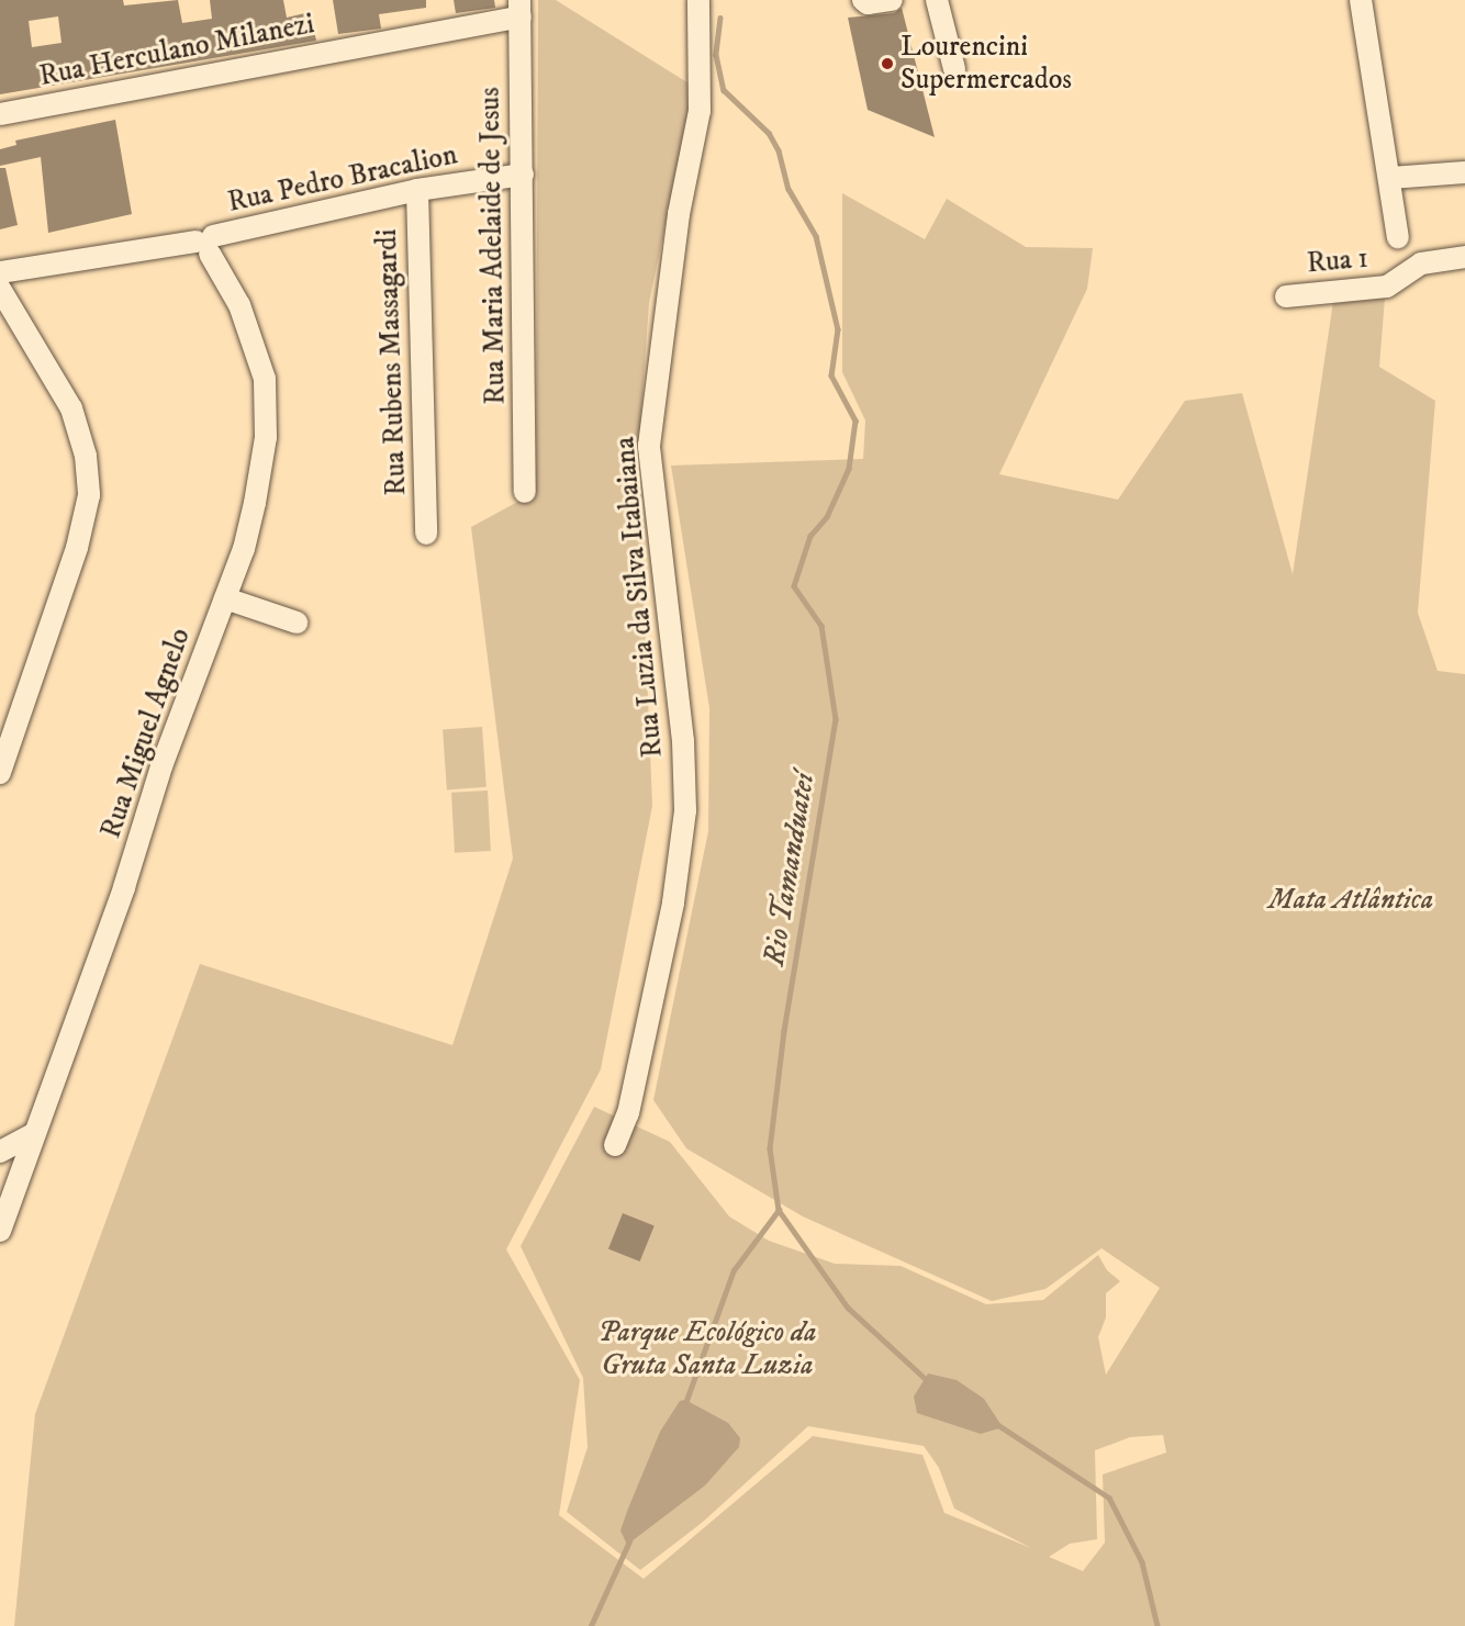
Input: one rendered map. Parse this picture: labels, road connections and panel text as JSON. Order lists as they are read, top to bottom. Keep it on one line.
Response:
{"streets":{"street":["Rua Herculano Milanezi","Rua Pedro Bracalion","Rua Maria Adelaide de Jesus","Rua 1","Rua Rubens Massagardi","Rua Luzia da Silva Itabaiana","Rua Miguel Agnelo"]},"crossings":[["Rua Herculano Milanezi","Rua Maria Adelaide de Jesus"],["Rua Pedro Bracalion","Rua Maria Adelaide de Jesus"],["Rua Pedro Bracalion","Rua Rubens Massagardi"],["Rua Pedro Bracalion","Rua Miguel Agnelo"]],"water":["Rio Tamanduateí"],"parks":["Mata Atlântica","Parque Ecológico da Gruta Santa Luzia"],"places":["Lourencini Supermercados"]}
